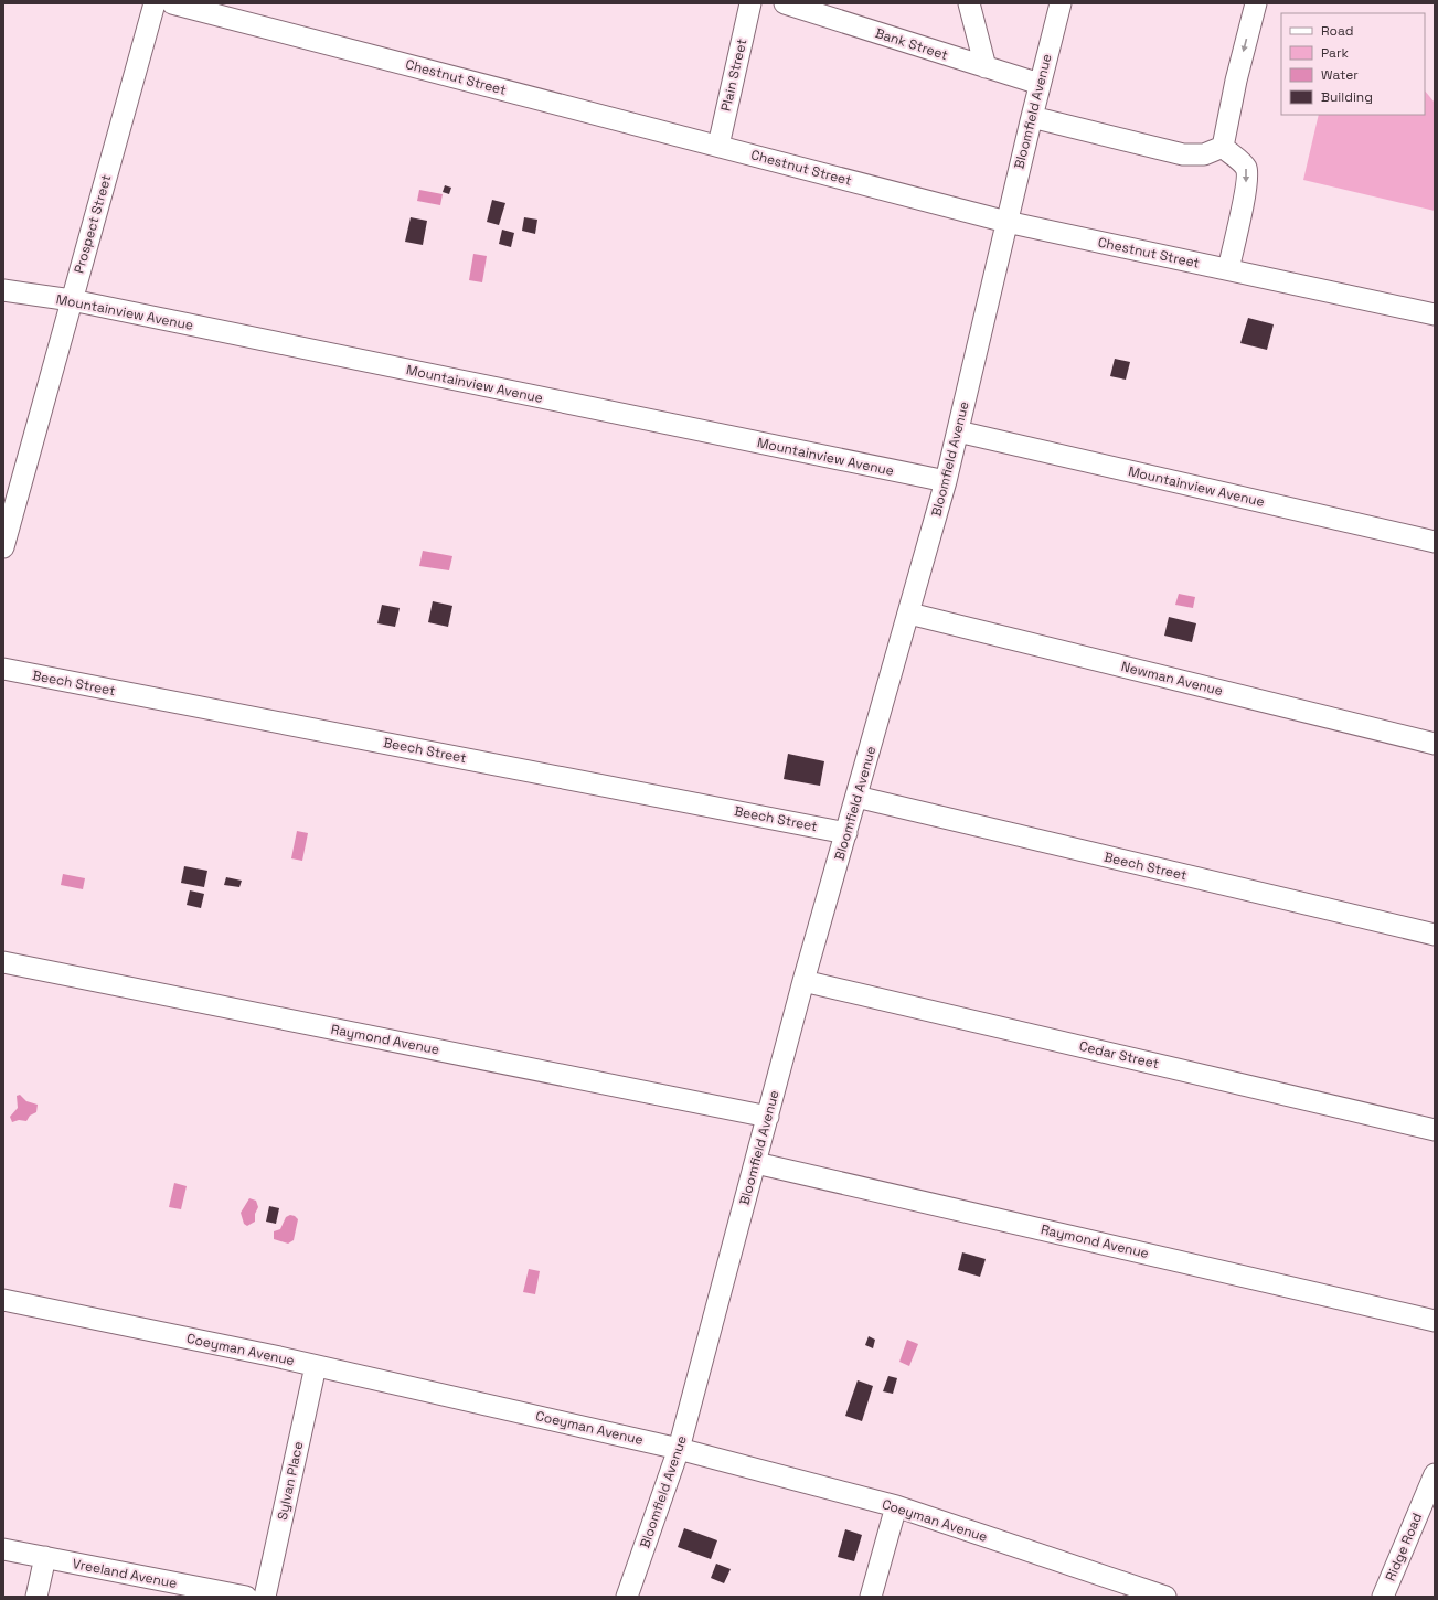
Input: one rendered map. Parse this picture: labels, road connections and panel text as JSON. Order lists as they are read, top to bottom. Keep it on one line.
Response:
{"streets":{"street":["Bank Street","Plain Street","Chestnut Street","Bloomfield Avenue","Prospect Street","Mountainview Avenue","Newman Avenue","Beech Street","Raymond Avenue","Cedar Street","Coeyman Avenue","Sylvan Place","Ridge Road","Vreeland Avenue"]},"crossings":[["Bank Street","Bloomfield Avenue"],["Plain Street","Chestnut Street"],["Chestnut Street","Bloomfield Avenue"],["Bloomfield Avenue","Mountainview Avenue"],["Bloomfield Avenue","Newman Avenue"],["Bloomfield Avenue","Beech Street"],["Bloomfield Avenue","Raymond Avenue"],["Bloomfield Avenue","Cedar Street"],["Bloomfield Avenue","Coeyman Avenue"],["Prospect Street","Mountainview Avenue"],["Coeyman Avenue","Sylvan Place"]],"legend":["Road","Park","Water","Building"]}
